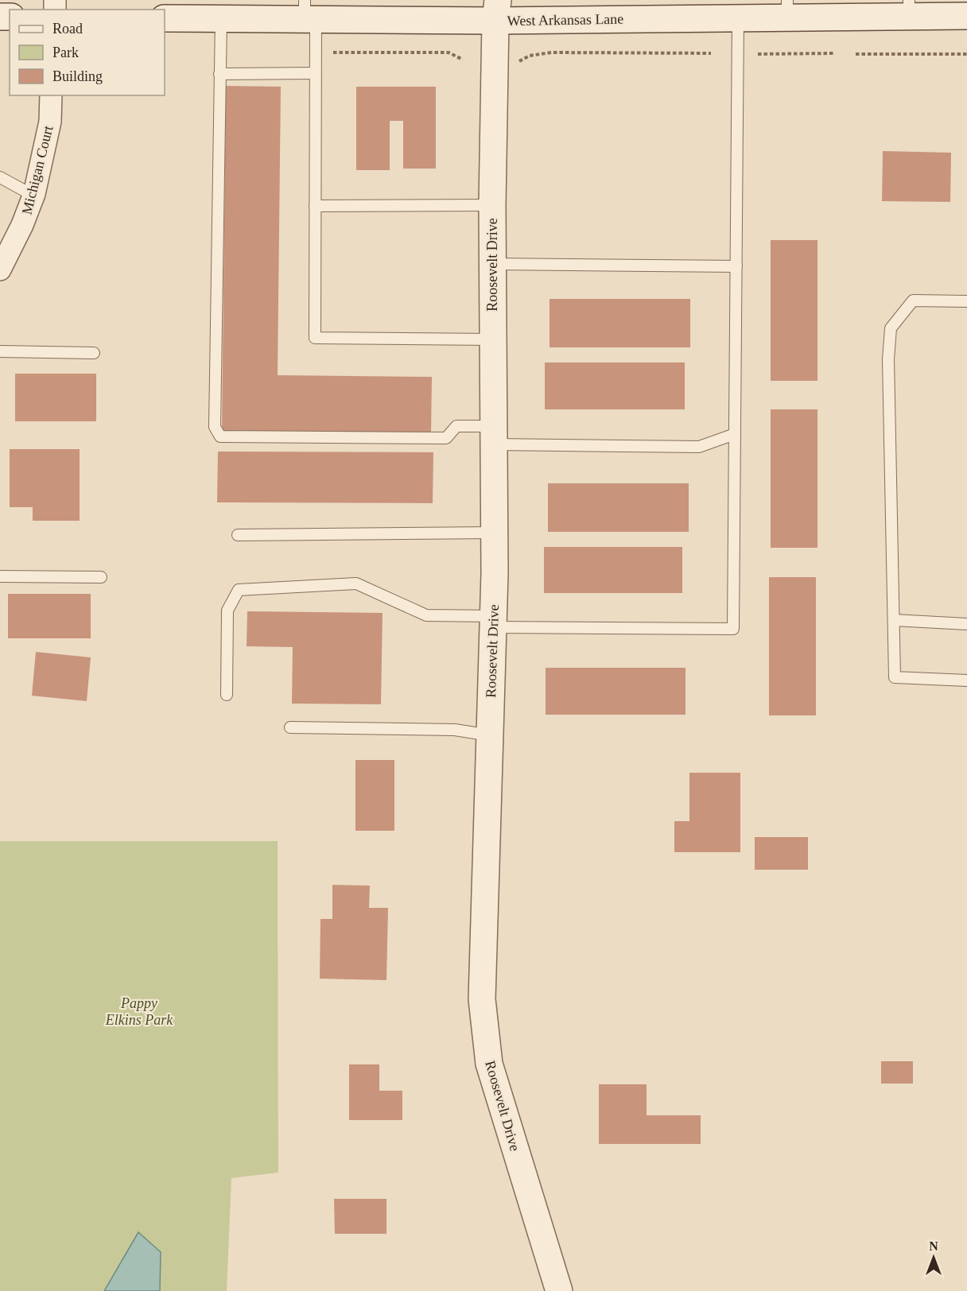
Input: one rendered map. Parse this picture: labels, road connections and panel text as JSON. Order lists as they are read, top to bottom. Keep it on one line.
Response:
{"streets":{"street":["West Arkansas Lane","Michigan Court","Roosevelt Drive"]},"crossings":[["West Arkansas Lane","Roosevelt Drive"]],"parks":["Pappy Elkins Park"],"legend":["Road","Park","Building"],"north":"top"}
